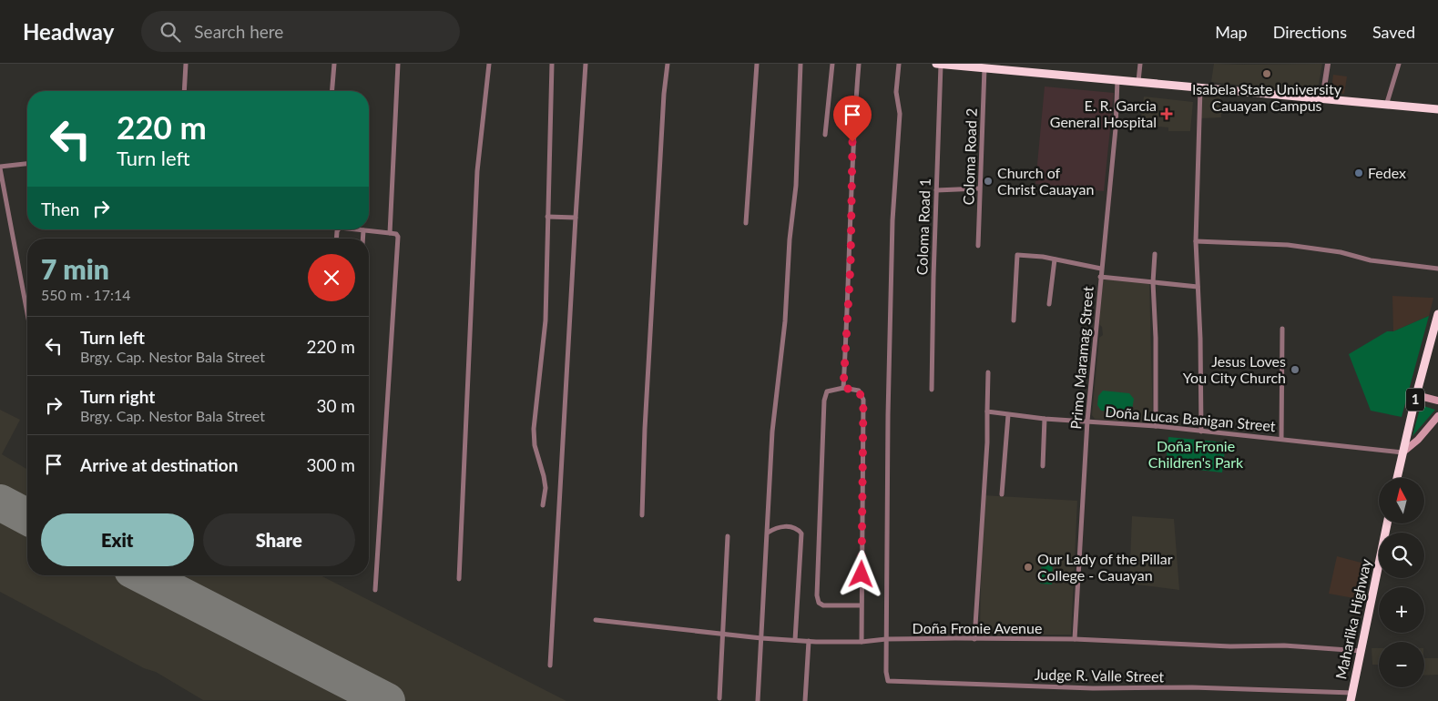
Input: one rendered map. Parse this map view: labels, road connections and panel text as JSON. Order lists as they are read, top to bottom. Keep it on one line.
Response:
{"streets":{"highway":["1","Maharlika Highway"],"street":["Coloma Road 2","Coloma Road 1","Primo Maramag Street","Doña Lucas Banigan Street","Doña Fronie Avenue","Judge R. Valle Street"]},"crossings":[["Primo Maramag Street","Doña Lucas Banigan Street"],["Primo Maramag Street","Doña Fronie Avenue"],["1","Doña Lucas Banigan Street"],["Maharlika Highway","Doña Fronie Avenue"],["Maharlika Highway","Judge R. Valle Street"],["Doña Fronie Avenue","Judge R. Valle Street"]],"parks":["Doña Fronie Children's Park"],"places":{"other":["Isabela State University Cauayan Campus","Fedex","Church of Christ Cauayan","Jesus Loves You City Church","Our Lady of the Pillar College - Cauayan"],"health":["E. R. Garcia General Hospital"]},"north":"top","page":{"header":"Headway","search":"Search here","nav":["Map","Directions","Saved"],"turn":["220 m","Turn left"],"then":"Then","heading":["7 min","550 m · 17:14"],"list":[{"name":"Turn left","note":"Brgy. Cap. Nestor Bala Street","value":"220 m"},{"name":"Turn right","note":"Brgy. Cap. Nestor Bala Street","value":"30 m"},{"name":"Arrive at destination","value":"300 m"}],"map_buttons":["+","−"],"buttons":["Exit","Share"]}}
